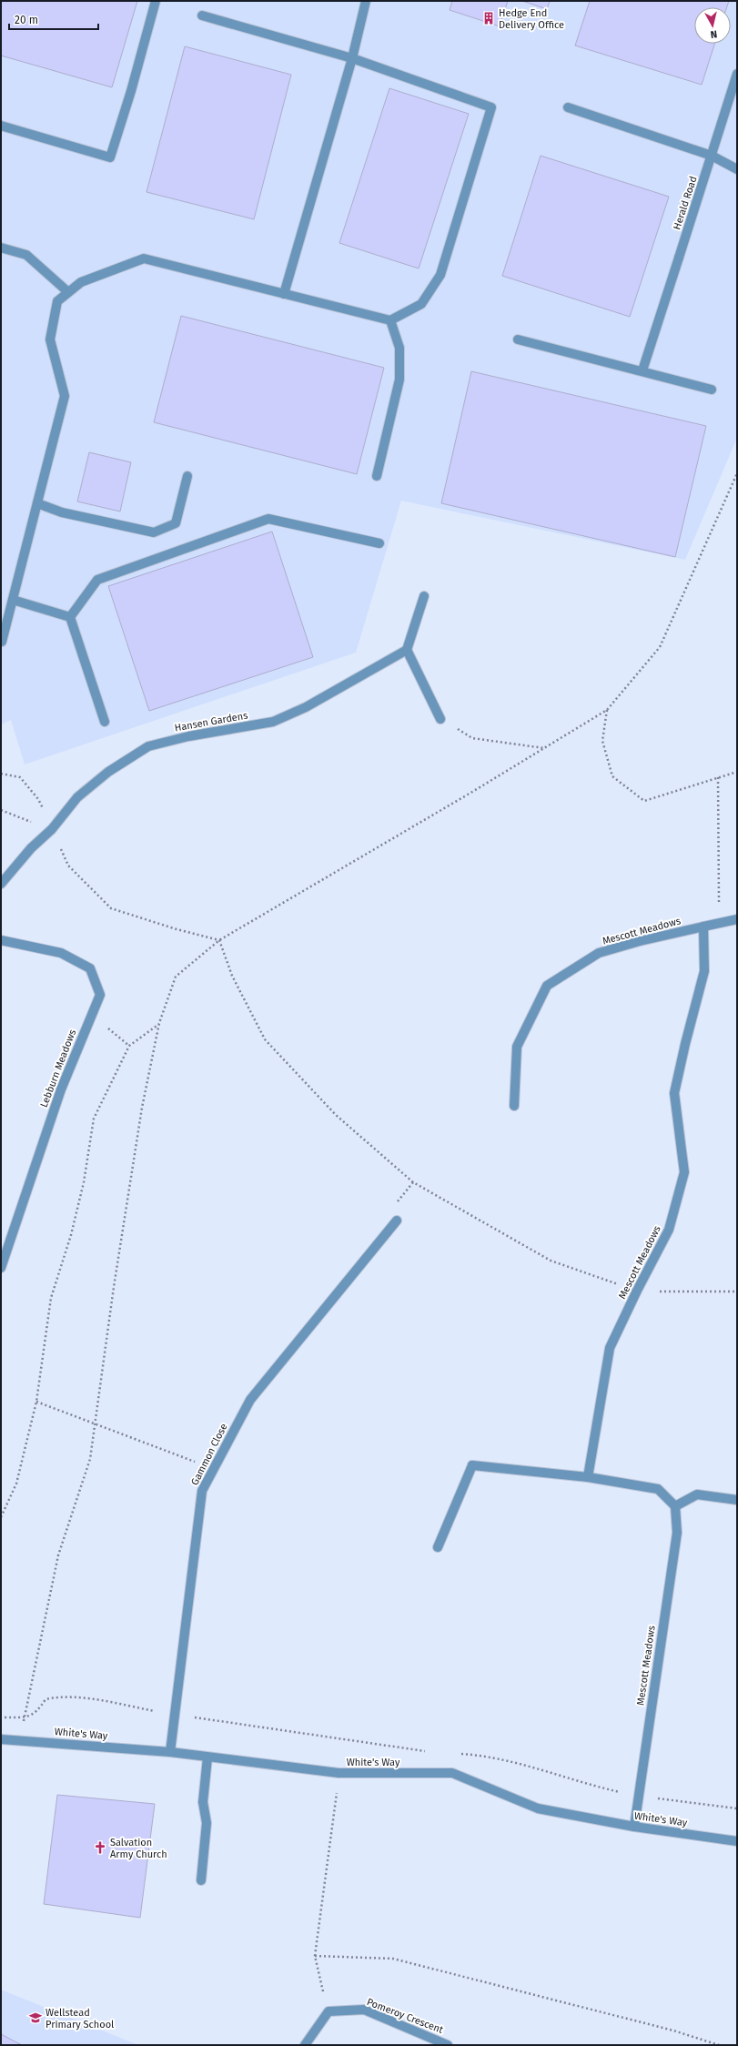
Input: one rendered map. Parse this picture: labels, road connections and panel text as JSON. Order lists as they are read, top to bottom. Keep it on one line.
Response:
{"streets":{"street":["Herald Road","Hansen Gardens","Mescott Meadows","Lebburn Meadows","Gammon Close","White's Way","Pomeroy Crescent"]},"crossings":[["Mescott Meadows","White's Way"],["Gammon Close","White's Way"]],"places":{"building":["Hedge End Delivery Office"],"church":["Salvation Army Church"],"school or university":["Wellstead Primary School"]},"scale_bar":"20 m","north":"bottom"}
